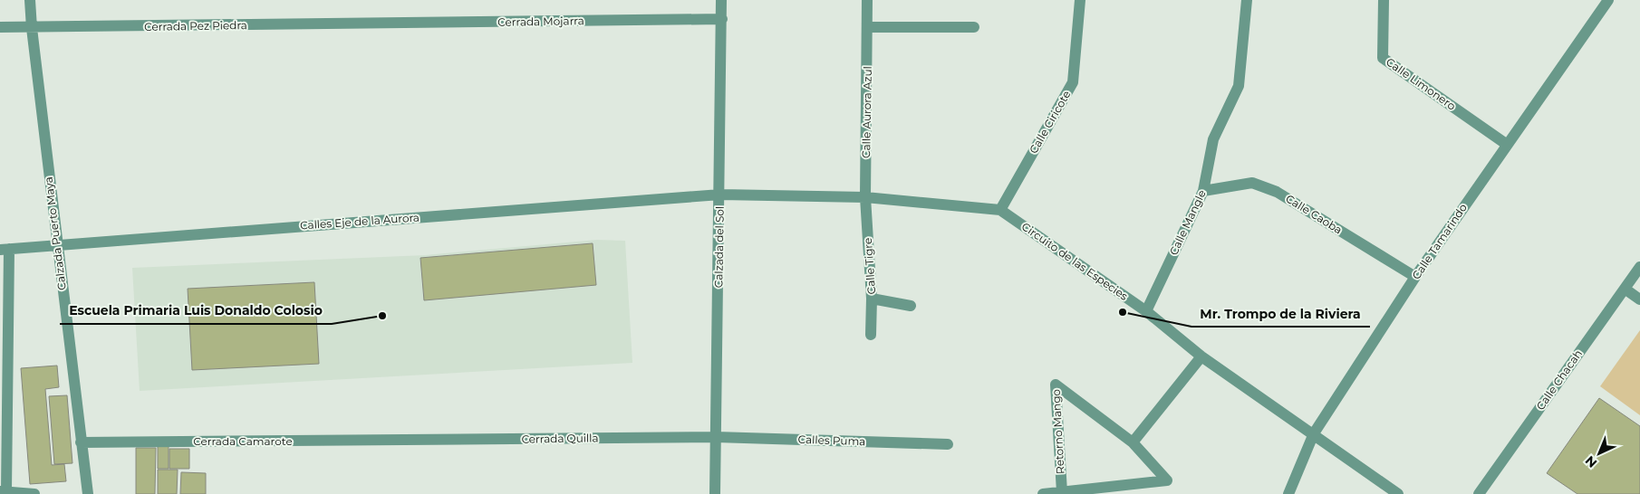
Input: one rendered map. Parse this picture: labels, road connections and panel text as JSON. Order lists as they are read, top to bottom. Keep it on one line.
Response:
{"streets":{"street":["Cerrada Mojarra","Cerrada Pez Piedra","Calle Limonero","Calle Aurora Azul","Calle Ciricote","Calle Caoba","Calles Eje de la Aurora","Calle Mangle","Calzada Puerto Maya","Calle Tamarindo","Calzada del Sol","Circuito de las Especies","Calle Tigre","Calle Chacah","Retorno Mango","Cerrada Quilla","Calles Puma","Cerrada Camarote"]},"crossings":[["Cerrada Mojarra","Cerrada Pez Piedra"],["Cerrada Mojarra","Calzada del Sol"],["Cerrada Pez Piedra","Calzada Puerto Maya"],["Calle Limonero","Calle Tamarindo"],["Calle Aurora Azul","Circuito de las Especies"],["Calle Aurora Azul","Calle Tigre"],["Calle Ciricote","Circuito de las Especies"],["Calle Caoba","Calle Mangle"],["Calle Caoba","Calle Tamarindo"],["Calles Eje de la Aurora","Calzada Puerto Maya"],["Calles Eje de la Aurora","Calzada del Sol"],["Calles Eje de la Aurora","Circuito de las Especies"],["Calle Mangle","Circuito de las Especies"],["Calzada Puerto Maya","Cerrada Camarote"],["Calle Tamarindo","Circuito de las Especies"],["Calzada del Sol","Circuito de las Especies"],["Calzada del Sol","Cerrada Quilla"],["Calzada del Sol","Calles Puma"],["Circuito de las Especies","Calle Tigre"],["Cerrada Quilla","Calles Puma"],["Cerrada Quilla","Cerrada Camarote"]],"places":["Mr. Trompo de la Riviera","Escuela Primaria Luis Donaldo Colosio"],"north":"bottom left"}
